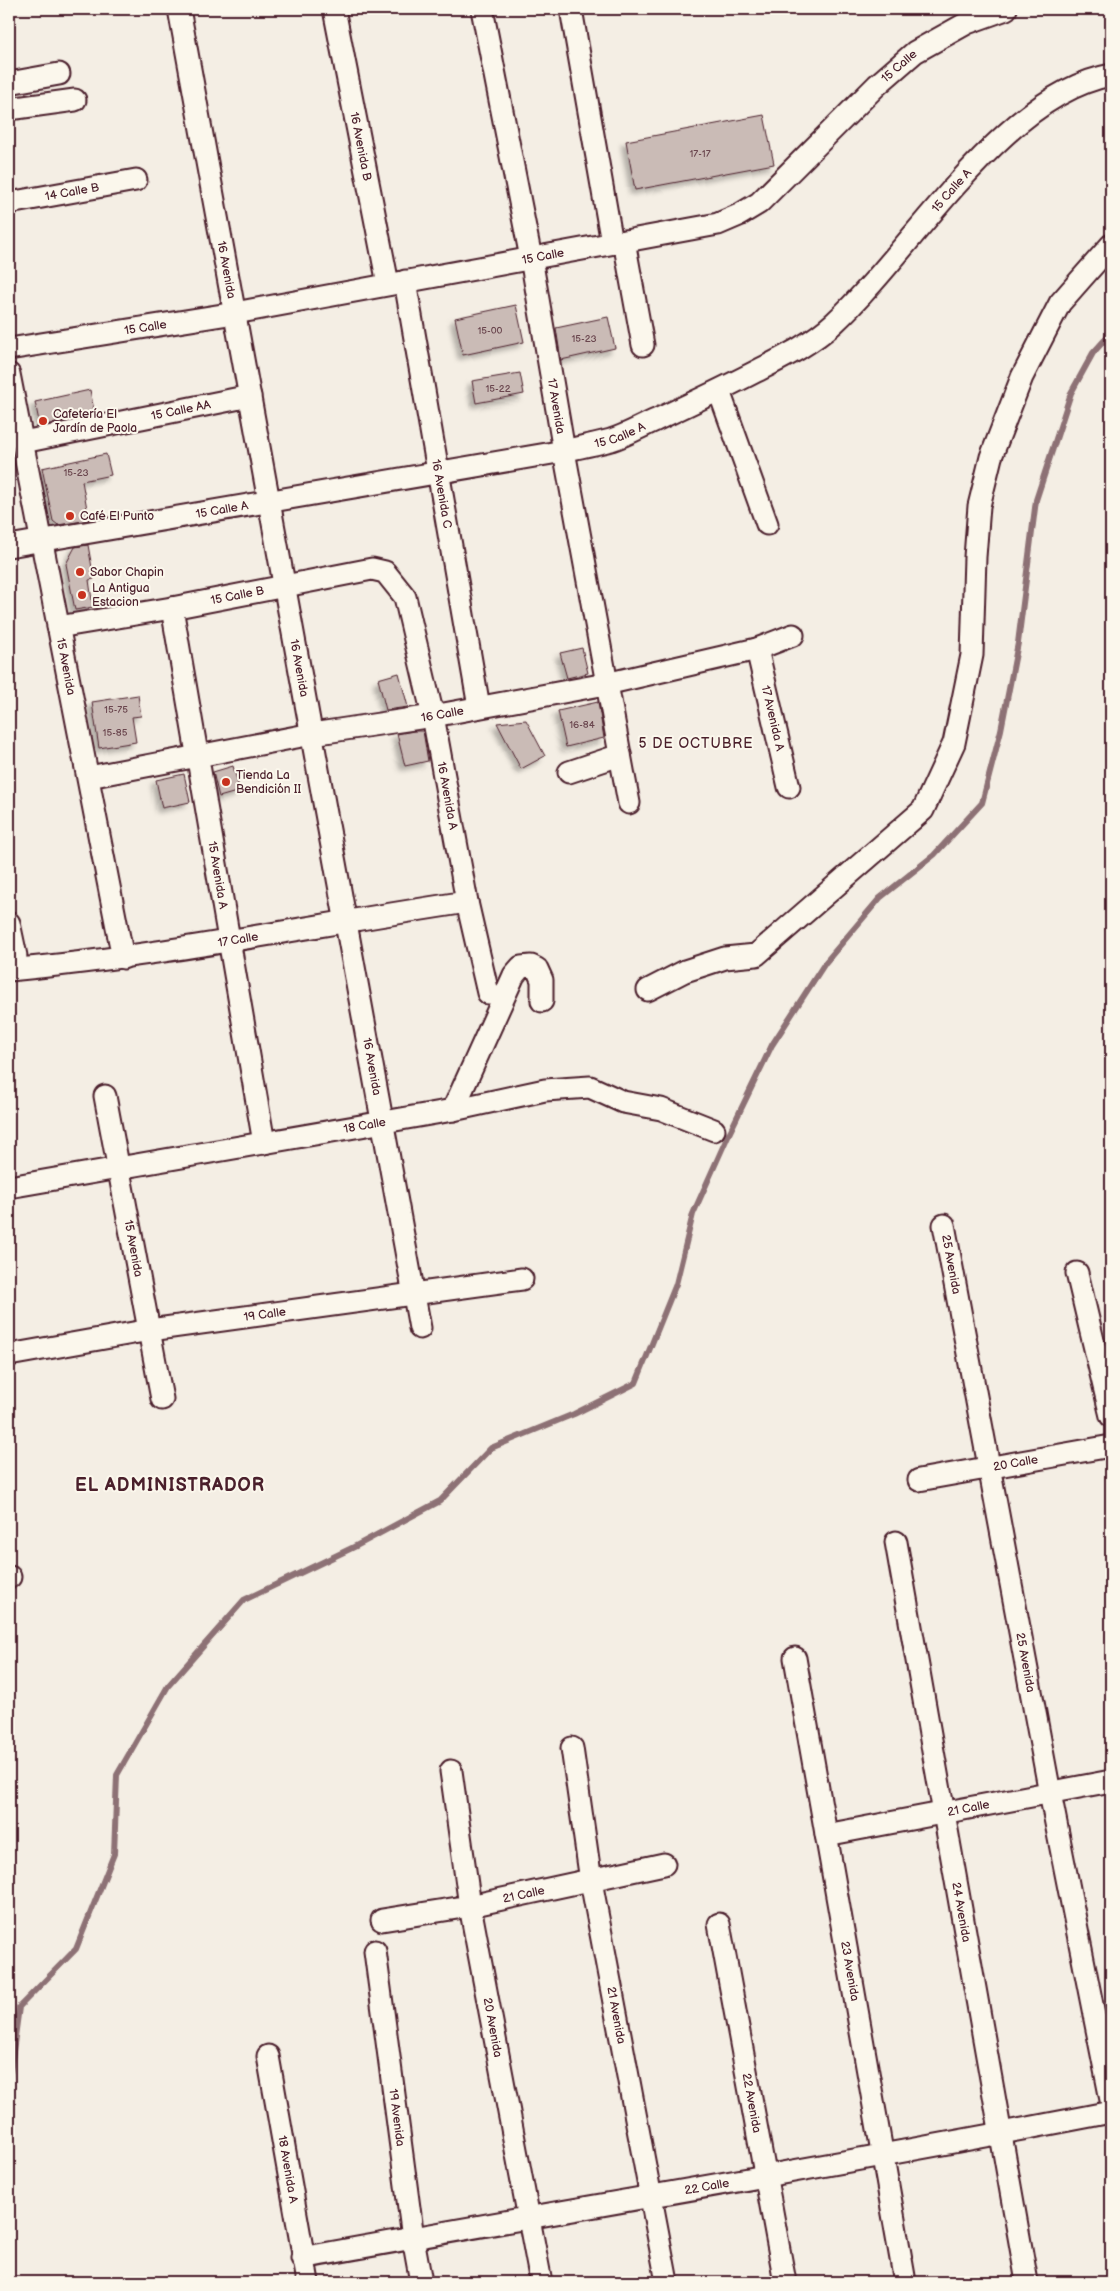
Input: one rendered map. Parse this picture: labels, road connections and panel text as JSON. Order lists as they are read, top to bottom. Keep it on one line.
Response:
{"streets":{"street":["15 Calle","16 Avenida B","14 Calle B","15 Calle A","16 Avenida","17 Avenida","15 Calle AA","16 Avenida C","15 Calle B","15 Avenida","16 Calle","17 Avenida A","16 Avenida A","15 Avenida A","17 Calle","18 Calle","25 Avenida","19 Calle","20 Calle","21 Calle","24 Avenida","23 Avenida","21 Avenida","20 Avenida","22 Avenida","19 Avenida","18 Avenida A","22 Calle"]},"crossings":[["15 Calle","16 Avenida B"],["15 Calle","16 Avenida"],["15 Calle","17 Avenida"],["15 Calle","16 Avenida C"],["16 Avenida B","16 Avenida C"],["15 Calle A","16 Avenida"],["15 Calle A","17 Avenida"],["15 Calle A","16 Avenida C"],["15 Calle A","15 Avenida"],["16 Avenida","15 Calle AA"],["16 Avenida","15 Calle B"],["16 Avenida","16 Calle"],["16 Avenida","17 Calle"],["16 Avenida","18 Calle"],["16 Avenida","19 Calle"],["17 Avenida","16 Calle"],["15 Calle AA","15 Avenida"],["16 Avenida C","16 Calle"],["15 Calle B","15 Avenida"],["15 Calle B","16 Avenida A"],["15 Calle B","15 Avenida A"],["15 Avenida","16 Calle"],["15 Avenida","17 Calle"],["15 Avenida","18 Calle"],["15 Avenida","19 Calle"],["16 Calle","17 Avenida A"],["16 Calle","16 Avenida A"],["16 Calle","15 Avenida A"],["16 Avenida A","17 Calle"],["15 Avenida A","17 Calle"],["15 Avenida A","18 Calle"],["25 Avenida","20 Calle"],["25 Avenida","21 Calle"],["21 Calle","24 Avenida"],["21 Calle","23 Avenida"],["21 Calle","21 Avenida"],["21 Calle","20 Avenida"],["24 Avenida","22 Calle"],["23 Avenida","22 Calle"],["21 Avenida","22 Calle"],["20 Avenida","22 Calle"],["22 Avenida","22 Calle"],["19 Avenida","22 Calle"],["18 Avenida A","22 Calle"]],"districts":["5 DE OCTUBRE","EL ADMINISTRADOR"],"places":["Cafetería El Jardín de Paola","Café El Punto","Sabor Chapin","La Antigua Estacion","Tienda La Bendición II"],"house_numbers":["17-17","15-00","15-23","15-22","15-23","15-75","16-84","15-85"]}
